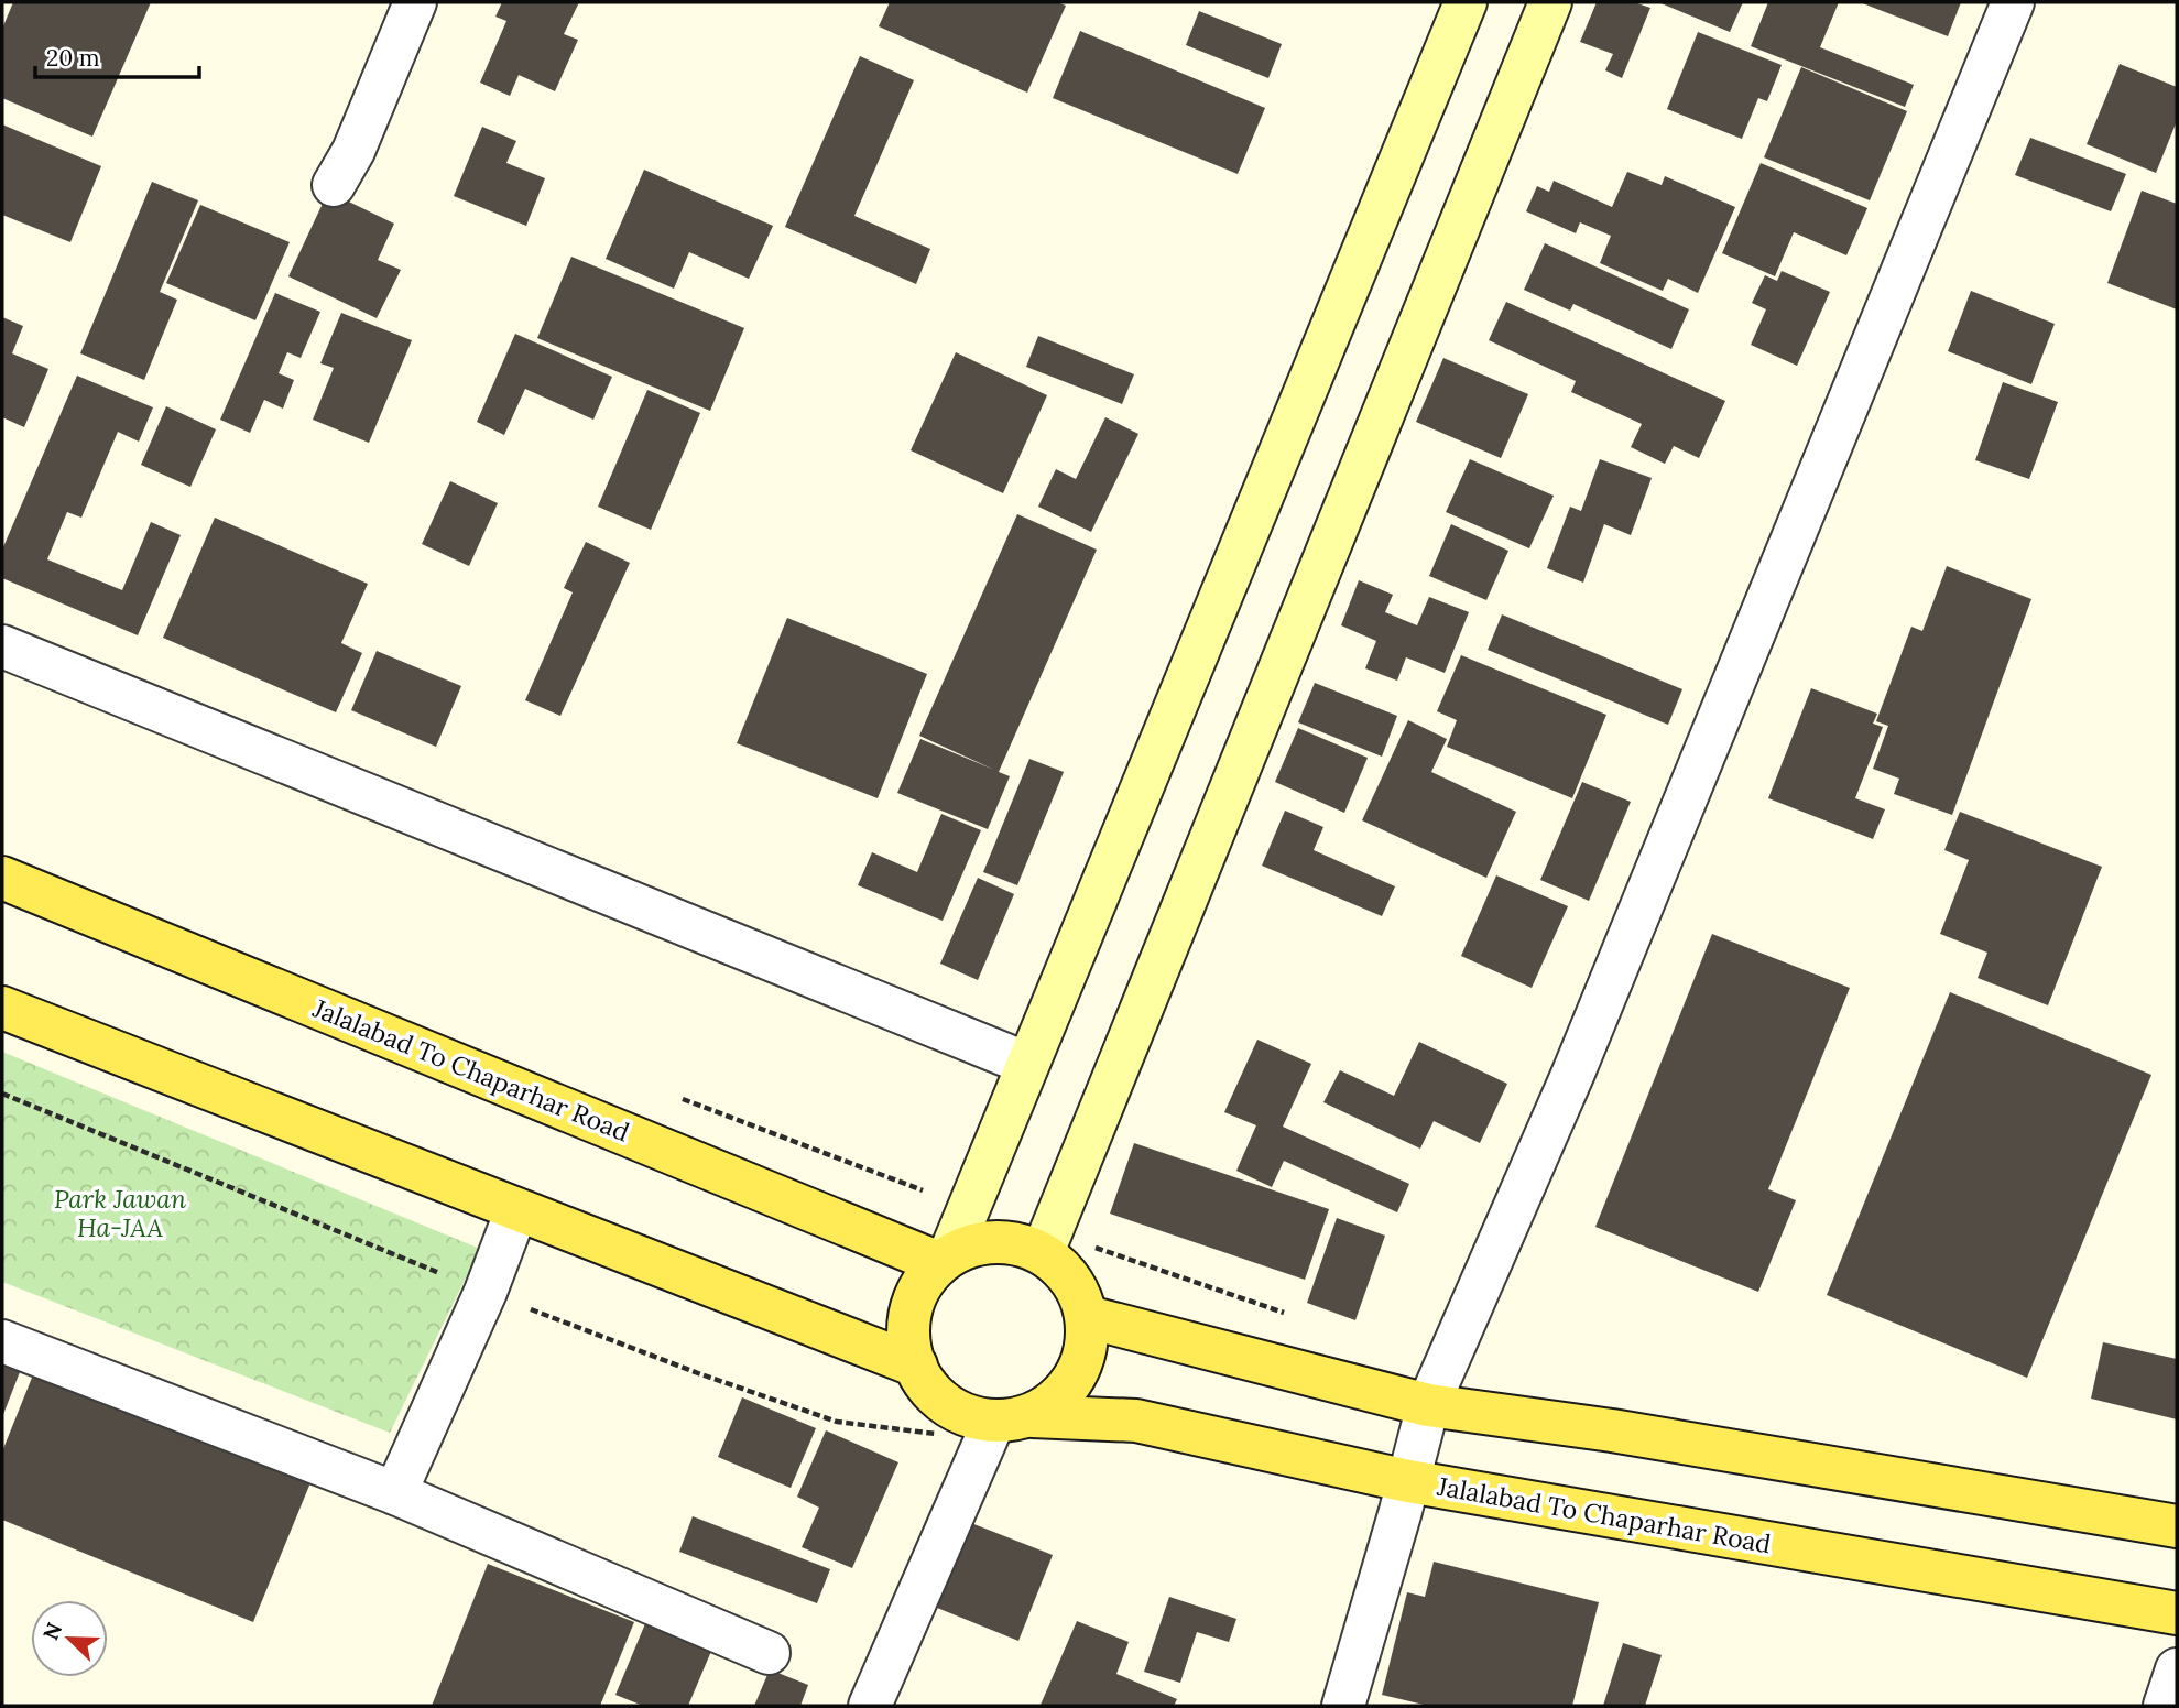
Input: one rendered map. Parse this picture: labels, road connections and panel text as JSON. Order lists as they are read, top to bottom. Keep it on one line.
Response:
{"streets":{"main road":["Jalalabad To Chaparhar Road"]},"parks":["Park Jawan Ha-JAA"],"scale_bar":"20 m","north":"top left"}
